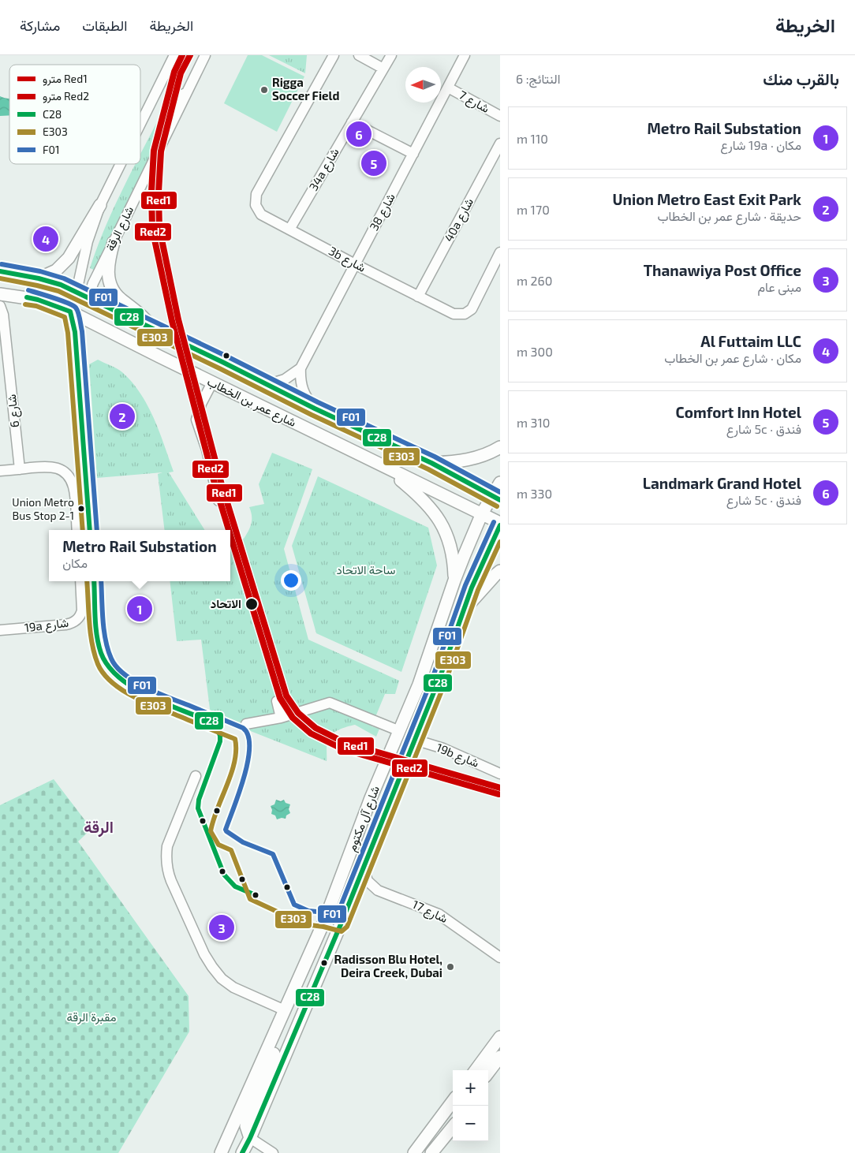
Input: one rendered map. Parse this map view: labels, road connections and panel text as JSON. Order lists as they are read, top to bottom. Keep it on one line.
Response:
{"streets":{"main road":["شارع عمر بن الخطاب","شارع آل مكتوم"],"street":["شارع 7","34a شارع","شارع 38","40a شارع","شارع الرقة","3b شارع","شارع 6","19a شارع","19b شارع","شارع 17"]},"crossings":[["شارع 7","شارع 38"],["34a شارع","3b شارع"],["شارع 38","3b شارع"],["شارع 38","شارع عمر بن الخطاب"],["40a شارع","3b شارع"],["شارع الرقة","شارع عمر بن الخطاب"],["شارع عمر بن الخطاب","شارع آل مكتوم"],["19b شارع","شارع آل مكتوم"],["شارع آل مكتوم","شارع 17"]],"districts":["الرقة"],"parks":["ساحة الاتحاد","مقبرة الرقة"],"places":["Rigga Soccer Field","Union Metro Bus Stop 2-1","الاتحاد","Radisson Blu Hotel, Deira Creek, Dubai"],"lines":["metro line Red1","metro line Red2","transit line F01","transit line C28","transit line E303"],"legend":["مترو Red1","مترو Red2","C28","E303","F01"],"north":"left","page":{"header":"الخريطة","nav":["الخريطة","الطبقات","مشاركة"],"heading":["بالقرب منك","النتائج: 6"],"list":[{"mark":"1","name":"Metro Rail Substation","note":"مكان · 19a شارع","value":"110 m"},{"mark":"2","name":"Union Metro East Exit Park","note":"حديقة · شارع عمر بن الخطاب","value":"170 m"},{"mark":"3","name":"Thanawiya Post Office","note":"مبنى عام","value":"260 m"},{"mark":"4","name":"Al Futtaim LLC","note":"مكان · شارع عمر بن الخطاب","value":"300 m"},{"mark":"5","name":"Comfort Inn Hotel","note":"فندق · 5c شارع","value":"310 m"},{"mark":"6","name":"Landmark Grand Hotel","note":"فندق · 5c شارع","value":"330 m"}],"pins":["6","5","4","2","1","3"],"popup":["Metro Rail Substation","مكان"],"map_buttons":["+","−"]}}
